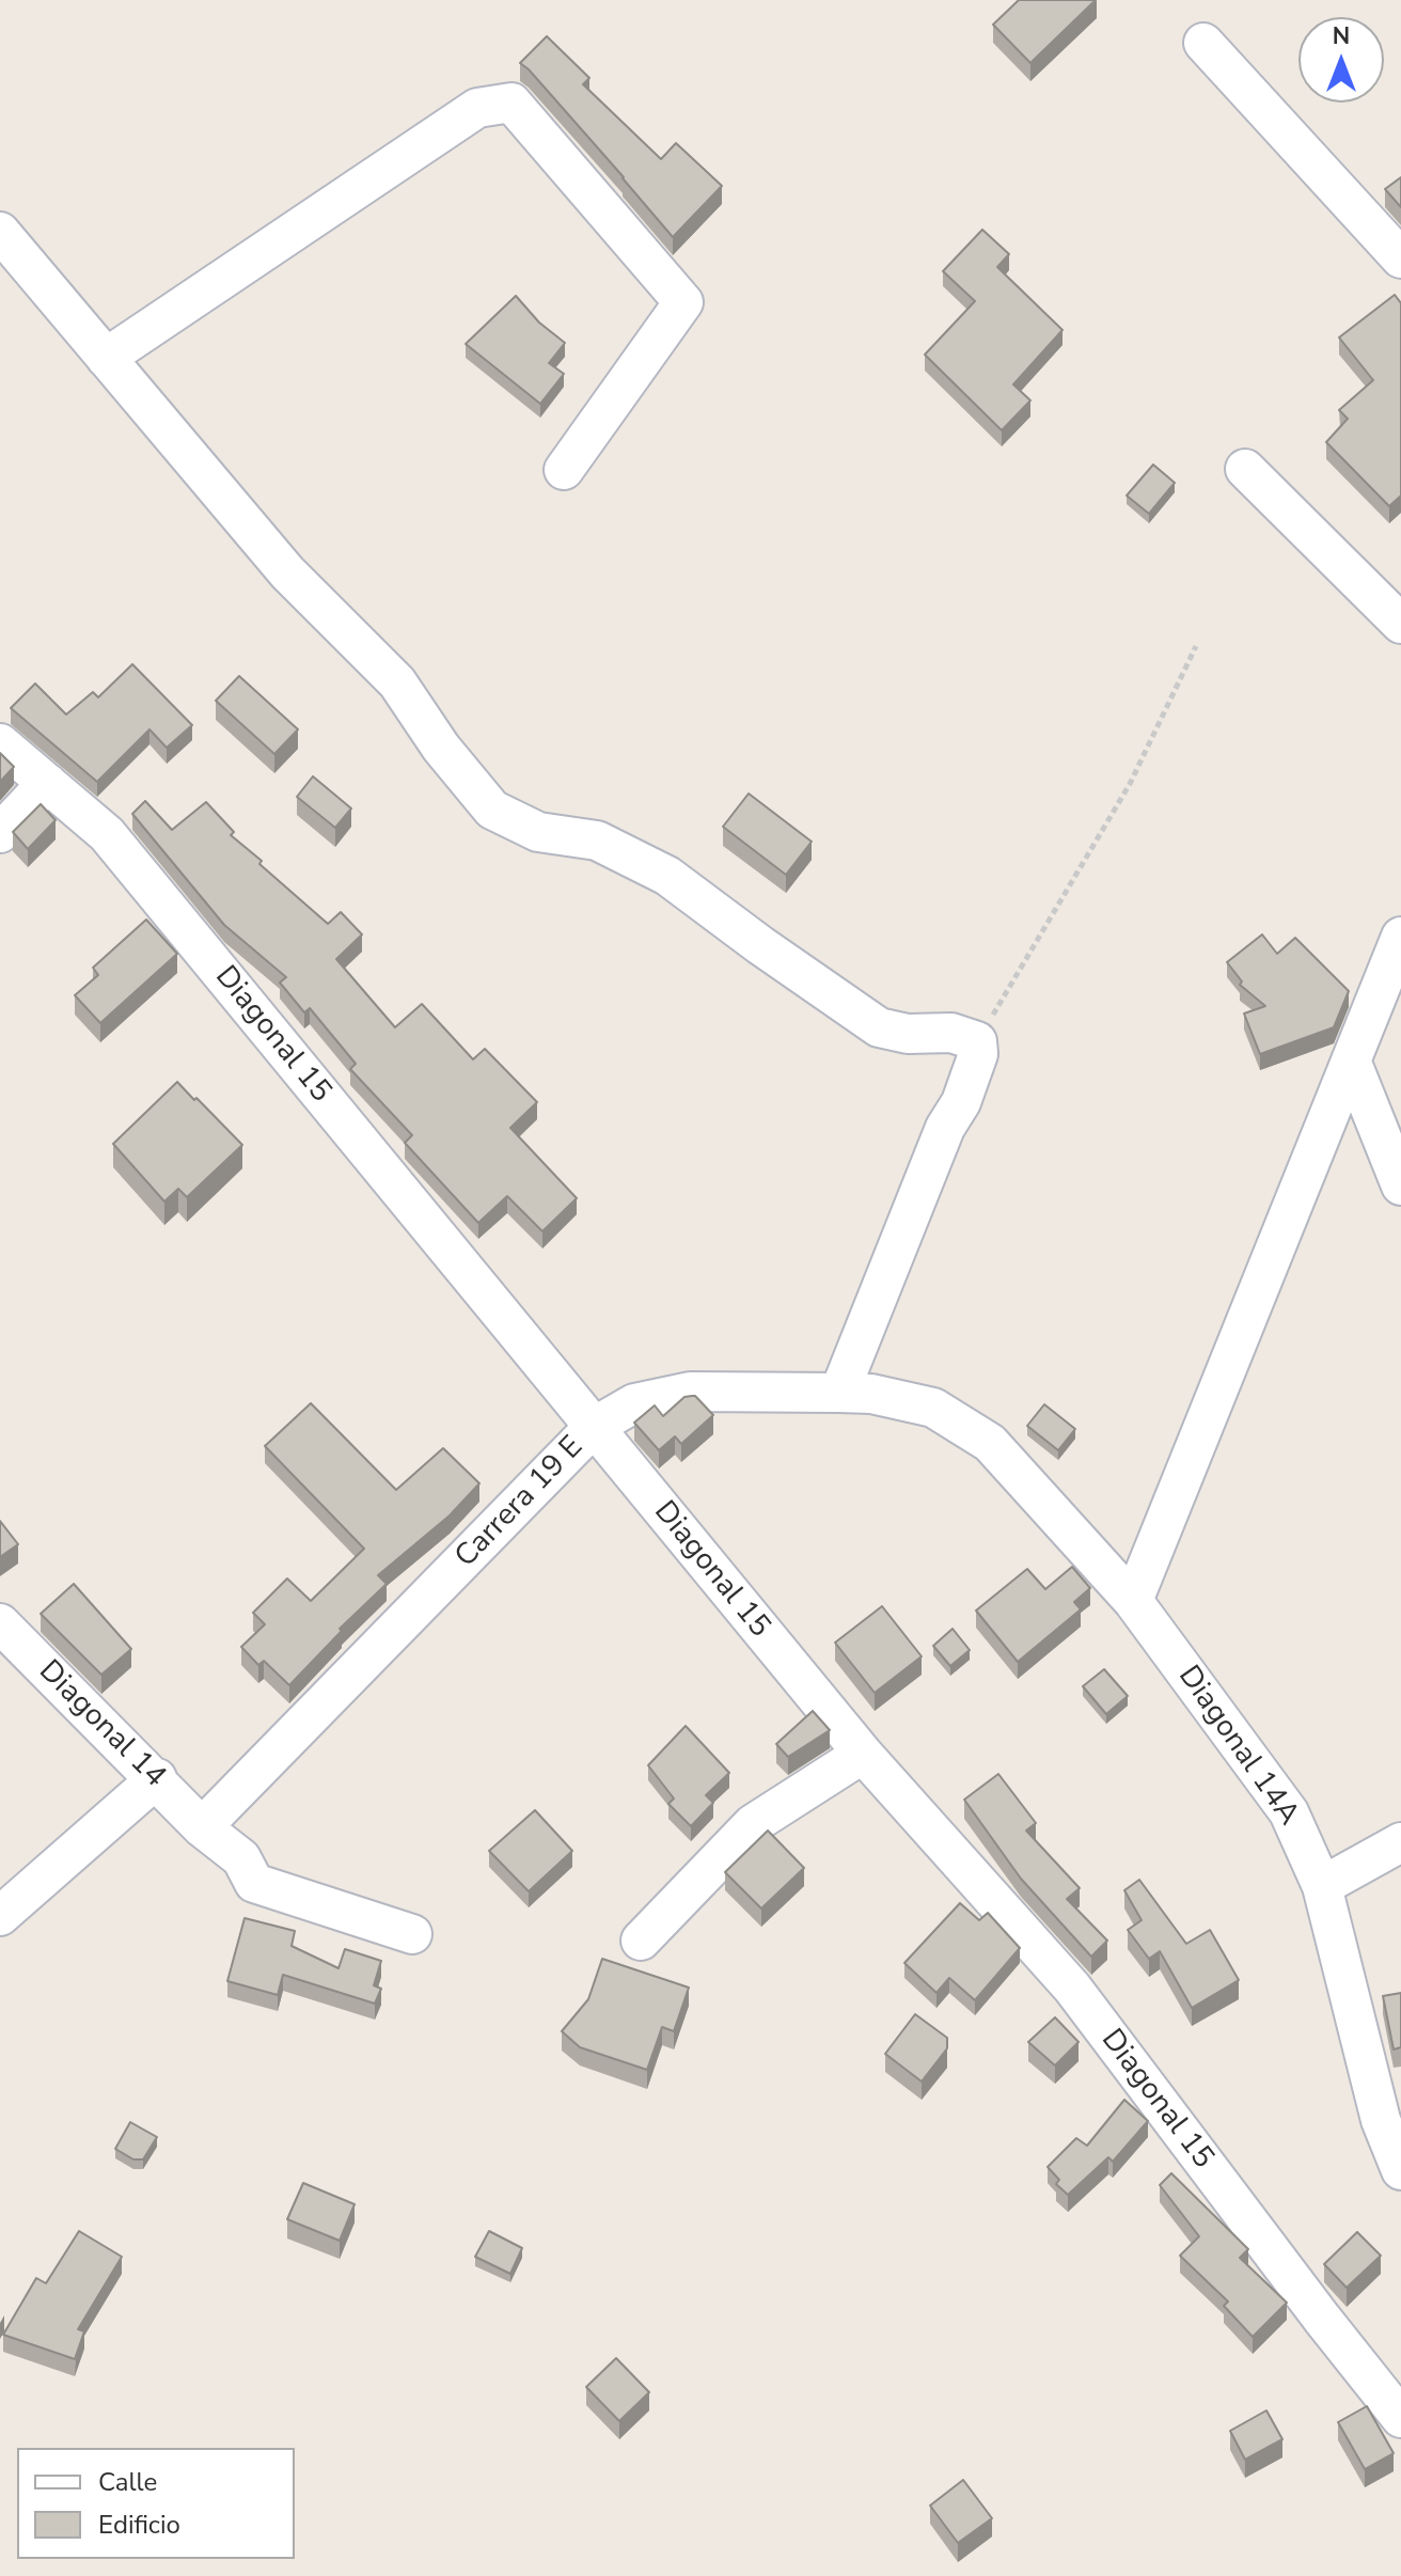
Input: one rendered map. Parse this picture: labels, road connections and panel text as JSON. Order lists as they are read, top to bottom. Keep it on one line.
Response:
{"streets":{"street":["Diagonal 15","Carrera 19 E","Diagonal 14","Diagonal 14A"]},"crossings":[["Diagonal 15","Carrera 19 E"],["Carrera 19 E","Diagonal 14"],["Carrera 19 E","Diagonal 14A"]],"legend":["Calle","Edificio"],"north":"top"}
